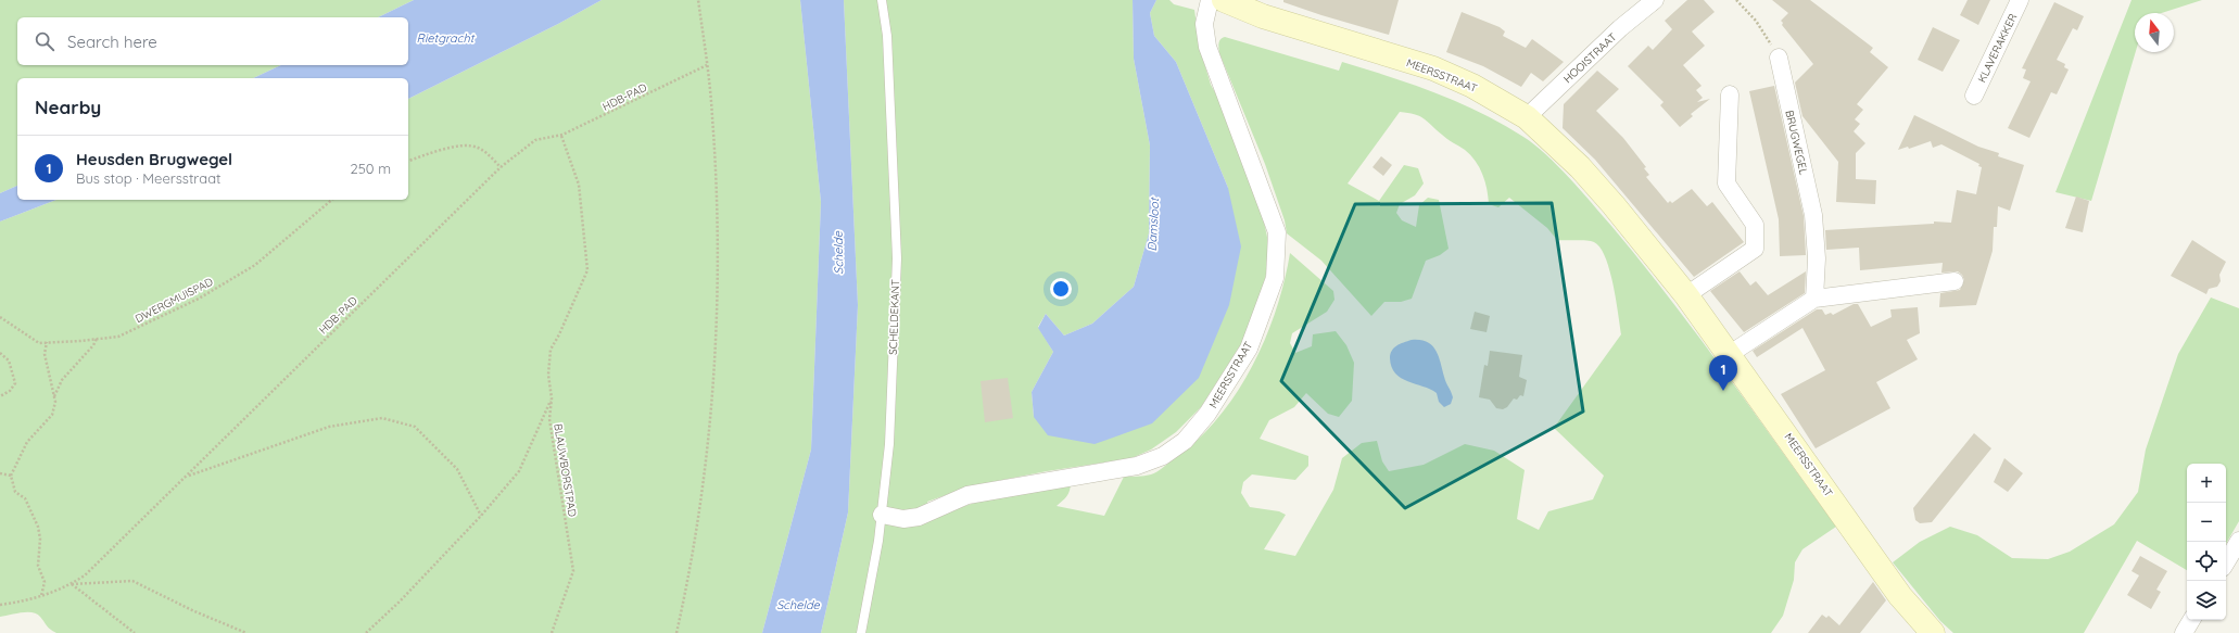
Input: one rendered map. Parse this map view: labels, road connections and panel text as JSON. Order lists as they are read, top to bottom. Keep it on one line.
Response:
{"streets":{"main road":["MEERSSTRAAT"],"street":["KLAVERAKKER","HOOISTRAAT","BRUGWEGEL"],"lane":["SCHELDEKANT"],"path":["HDB-PAD","DWERGMUISPAD","BLAUWBORSTPAD"]},"crossings":[["HOOISTRAAT","MEERSSTRAAT"],["MEERSSTRAAT","SCHELDEKANT"],["HDB-PAD","BLAUWBORSTPAD"]],"water":["Rietgracht","Damsloot","Schelde"],"north":"top","page":{"search":"Search here","heading":"Nearby","list":[{"mark":"1","name":"Heusden Brugwegel","note":"Bus stop · Meersstraat","value":"250 m"}],"pins":"1","map_buttons":["+","−"]}}
